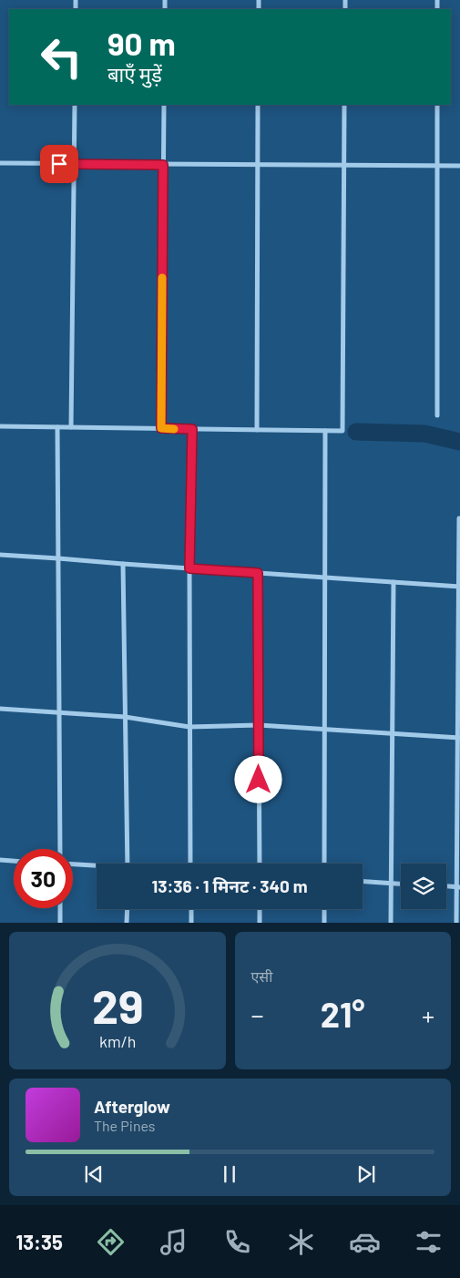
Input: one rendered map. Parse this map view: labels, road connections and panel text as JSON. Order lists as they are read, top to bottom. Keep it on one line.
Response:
{"page":{"turn":["90 m","बाएँ मुड़ें"],"limit":"30","trip":"13:36 · 1 मिनट · 340 m","tile":"एसी","heat":["−","21°","+"],"song":["Afterglow","The Pines"],"tabs":"13:35","gauge":["29","km/h"]}}
